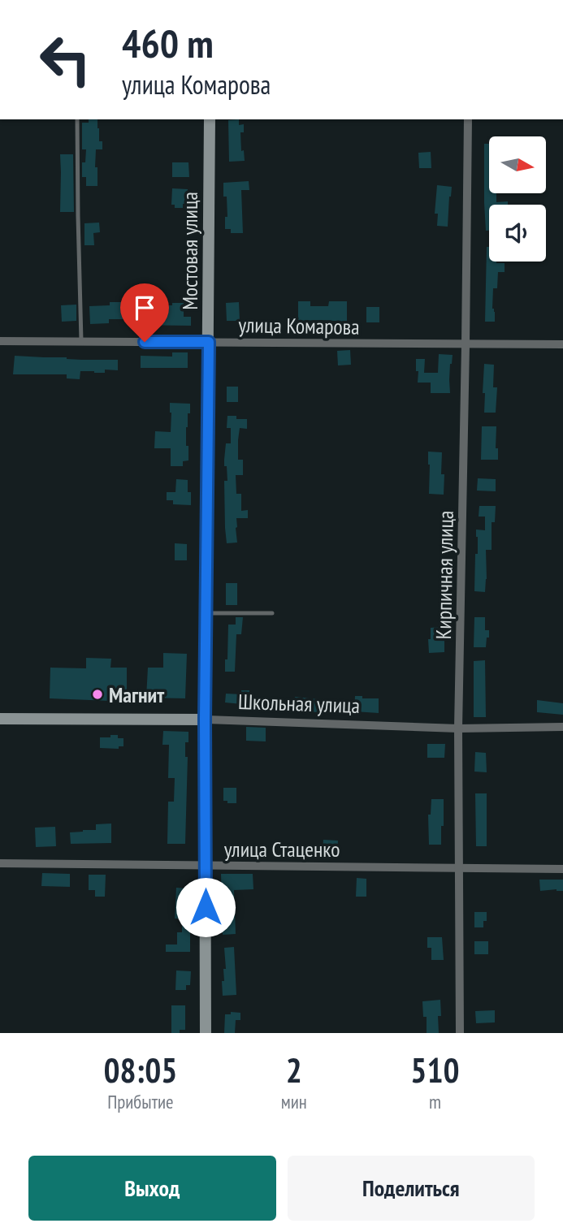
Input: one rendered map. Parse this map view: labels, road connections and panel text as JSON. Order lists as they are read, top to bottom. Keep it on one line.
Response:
{"streets":{"street":["Мостовая улица","улица Комарова","Кирпичная улица","Школьная улица","улица Стаценко"]},"crossings":[["Мостовая улица","улица Комарова"],["Мостовая улица","Школьная улица"],["Мостовая улица","улица Стаценко"],["улица Комарова","Кирпичная улица"],["Кирпичная улица","Школьная улица"],["Кирпичная улица","улица Стаценко"]],"places":["Магнит"],"north":"right","page":{"turn":["460 m","улица Комарова"],"eta":["08:05","Прибытие","2","мин","510","m"],"buttons":["Выход","Поделиться"]}}
